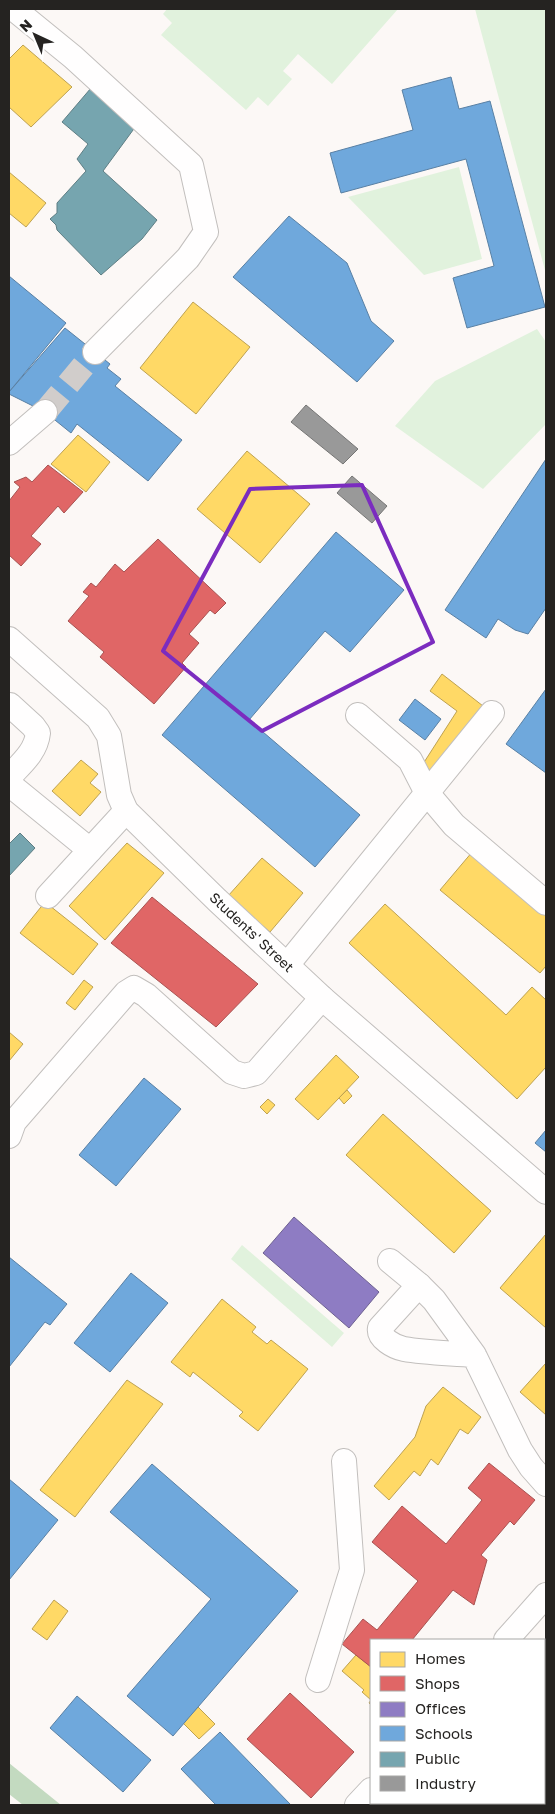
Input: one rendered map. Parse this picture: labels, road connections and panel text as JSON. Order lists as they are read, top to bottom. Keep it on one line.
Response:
{"streets":{"street":["Students' Street"]},"legend":["Homes","Shops","Offices","Schools","Public","Industry"],"north":"top left"}
